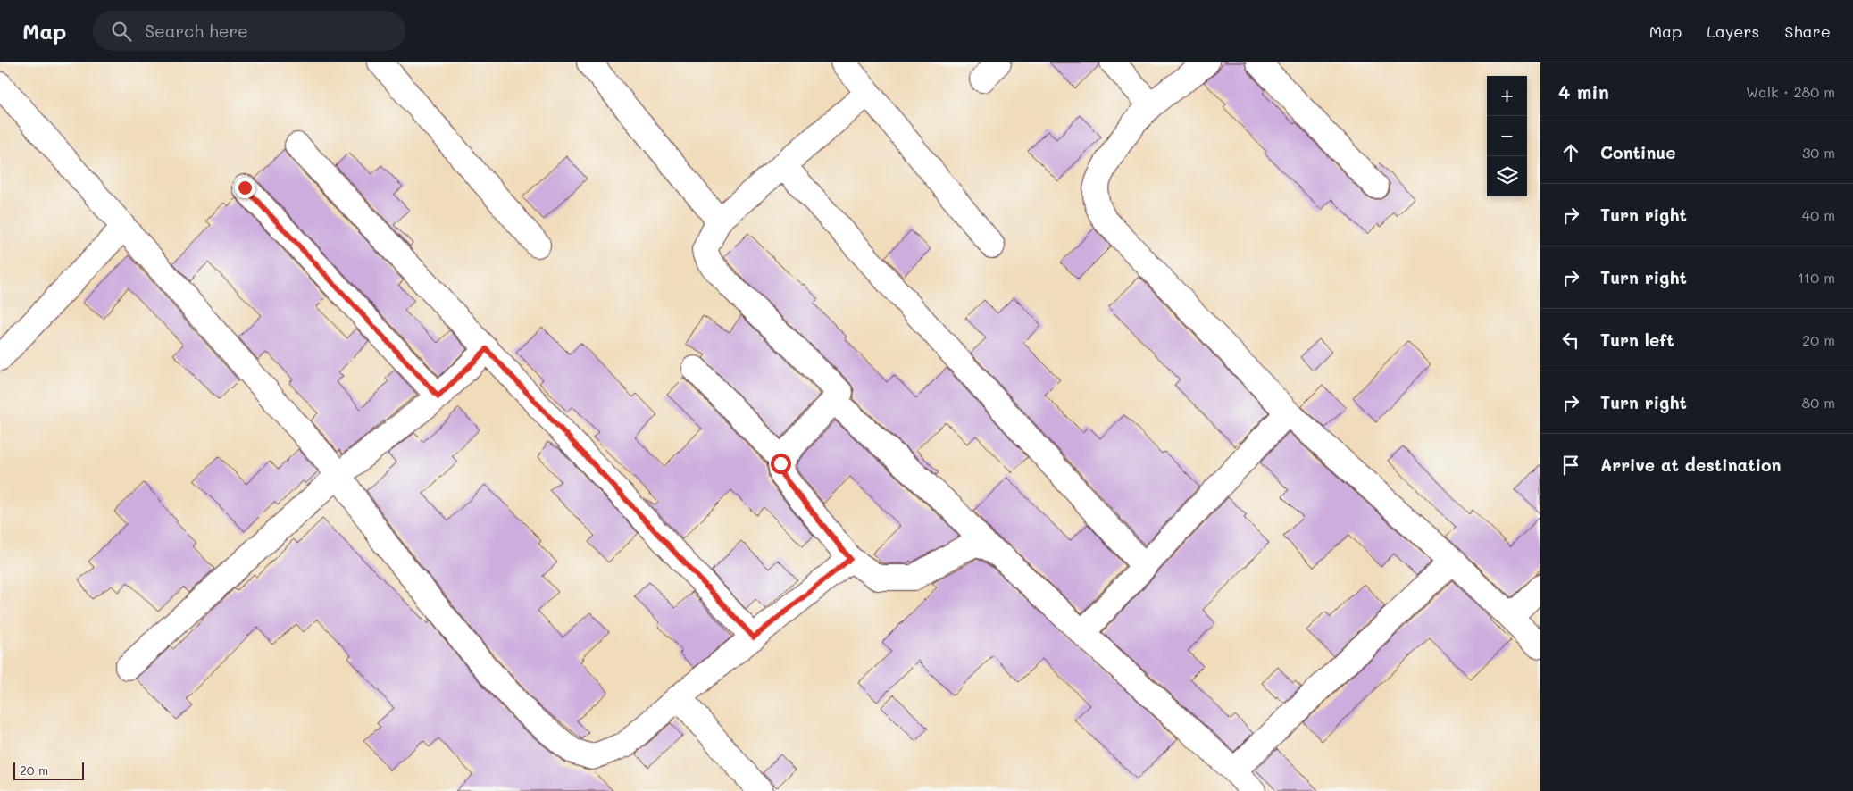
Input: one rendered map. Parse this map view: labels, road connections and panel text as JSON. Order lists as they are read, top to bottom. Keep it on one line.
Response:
{"scale_bar":"20 m","page":{"header":"Map","search":"Search here","nav":["Map","Layers","Share"],"heading":["4 min","Walk · 280 m"],"map_buttons":["+","−"],"list":[["Continue","30 m"],["Turn right","40 m"],["Turn right","110 m"],["Turn left","20 m"],["Turn right","80 m"],"Arrive at destination"],"scale":"20 m"}}
